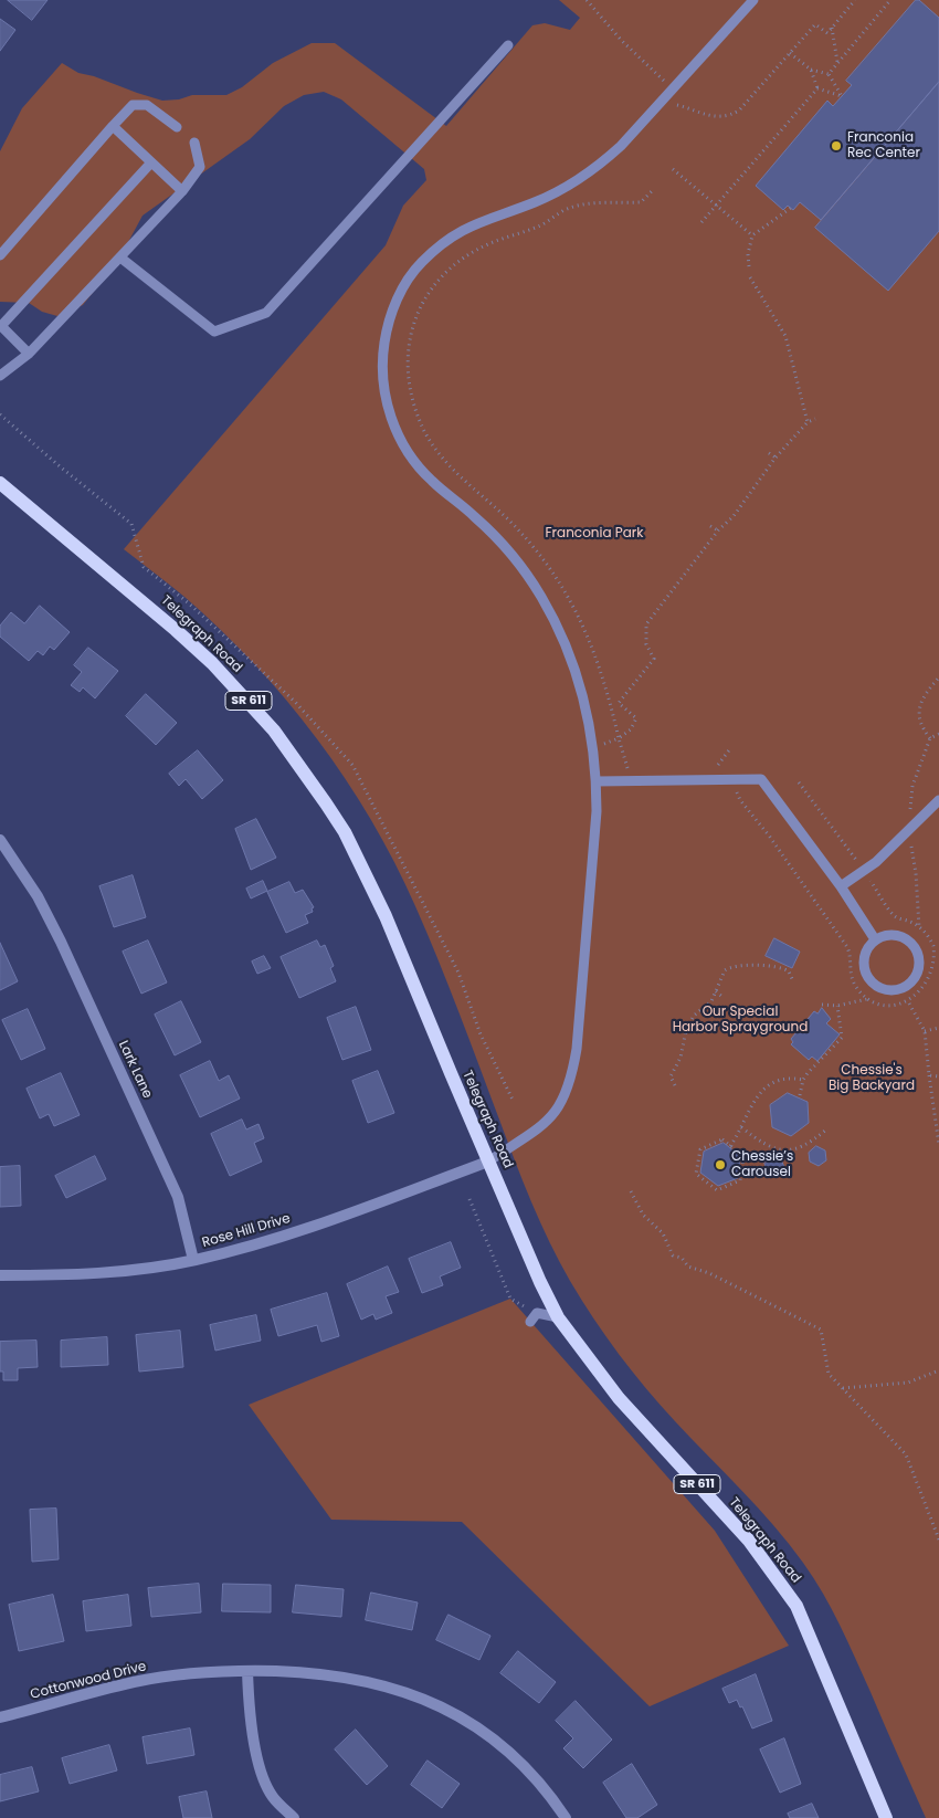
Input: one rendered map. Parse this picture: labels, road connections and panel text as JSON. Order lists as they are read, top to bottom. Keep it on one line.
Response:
{"streets":{"main road":["Telegraph Road","SR 611"],"street":["Lark Lane","Rose Hill Drive","Cottonwood Drive"]},"crossings":[["Telegraph Road","Rose Hill Drive"],["Lark Lane","Rose Hill Drive"]],"parks":["Franconia Park","Our Special Harbor Sprayground","Chessie's Big Backyard"],"places":["Franconia Rec Center","Chessie’s Carousel"]}
